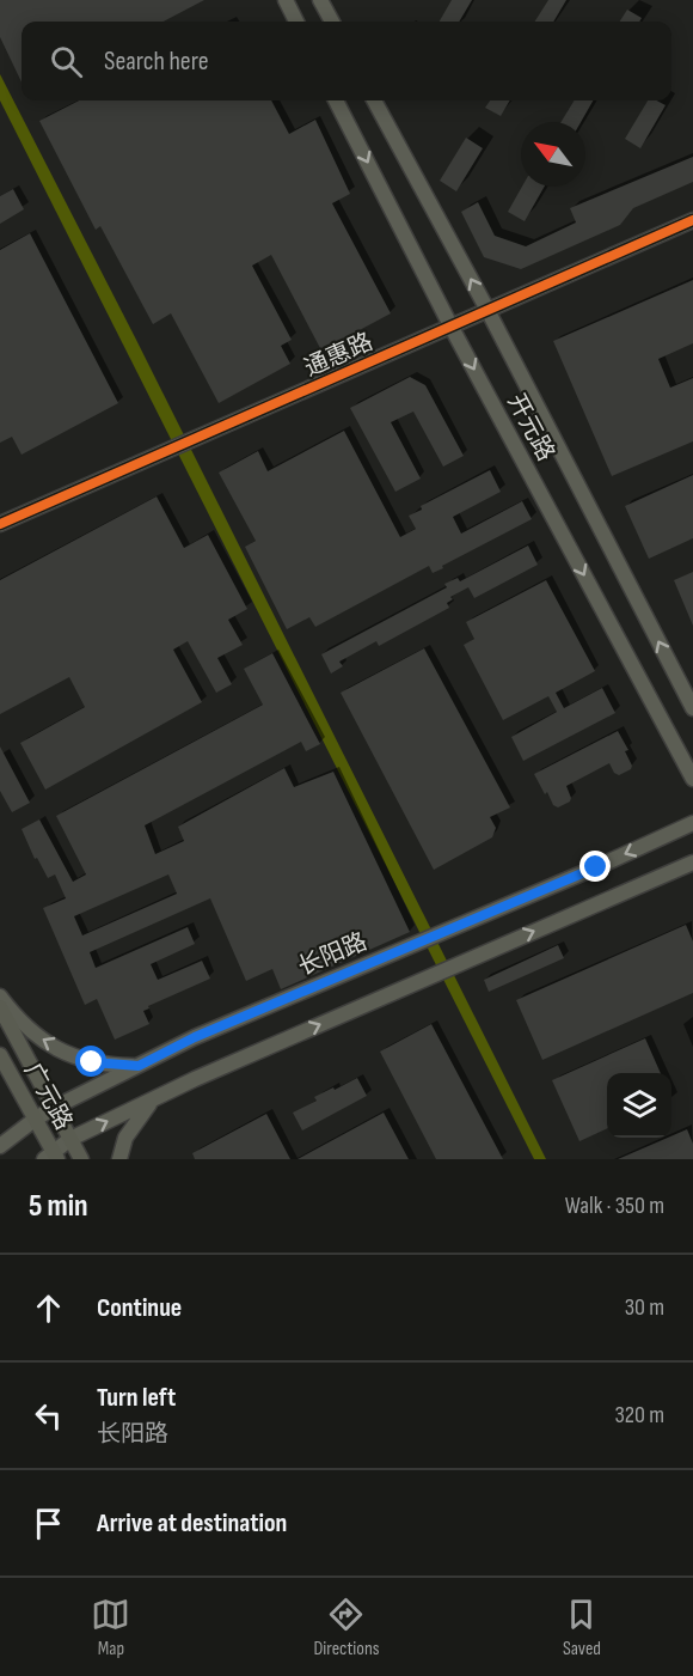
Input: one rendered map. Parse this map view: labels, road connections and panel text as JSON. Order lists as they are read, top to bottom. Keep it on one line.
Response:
{"streets":{"main road":["通惠路","开元路","长阳路","广元路"]},"crossings":[["通惠路","开元路"],["长阳路","广元路"]],"north":"top left","page":{"search":"Search here","heading":["5 min","Walk · 350 m"],"list":[["Continue","30 m"],["Turn left","长阳路","320 m"],"Arrive at destination"],"nav":["Map","Directions","Saved"]}}
